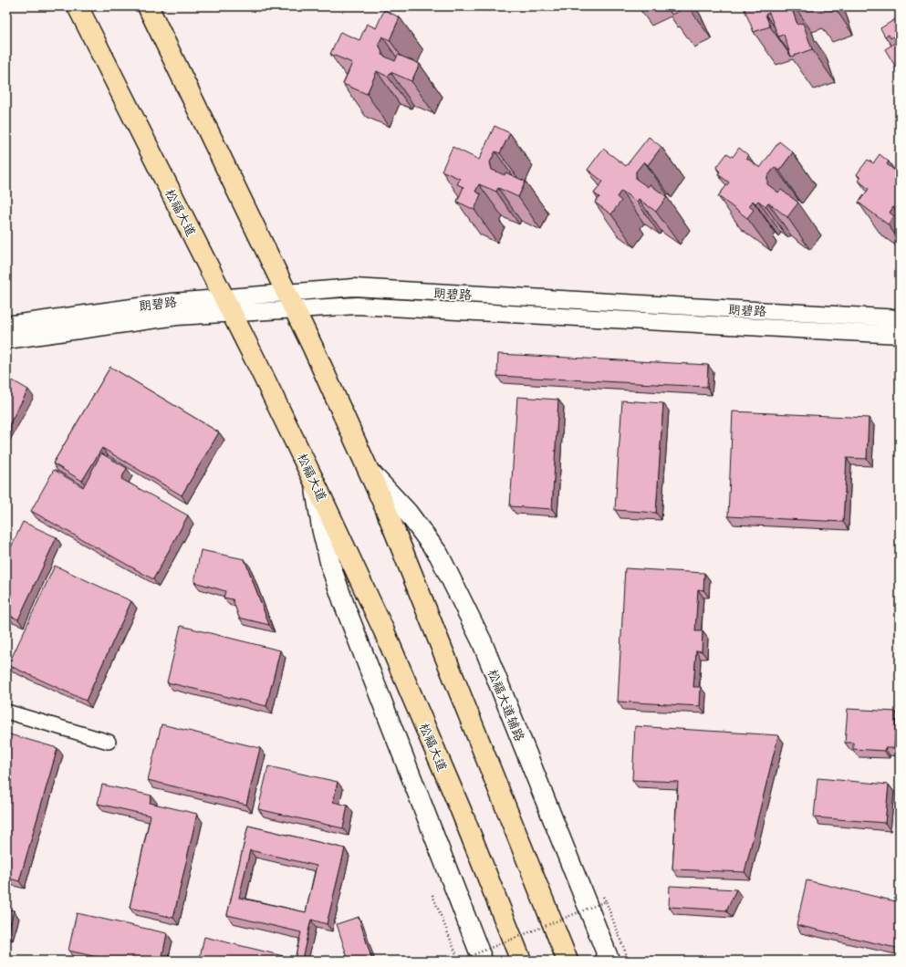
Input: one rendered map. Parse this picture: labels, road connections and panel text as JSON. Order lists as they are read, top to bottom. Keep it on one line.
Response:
{"streets":{"main road":["松福大道","松福大道辅路"],"street":["朗碧路"]},"crossings":[["松福大道","朗碧路"]]}
